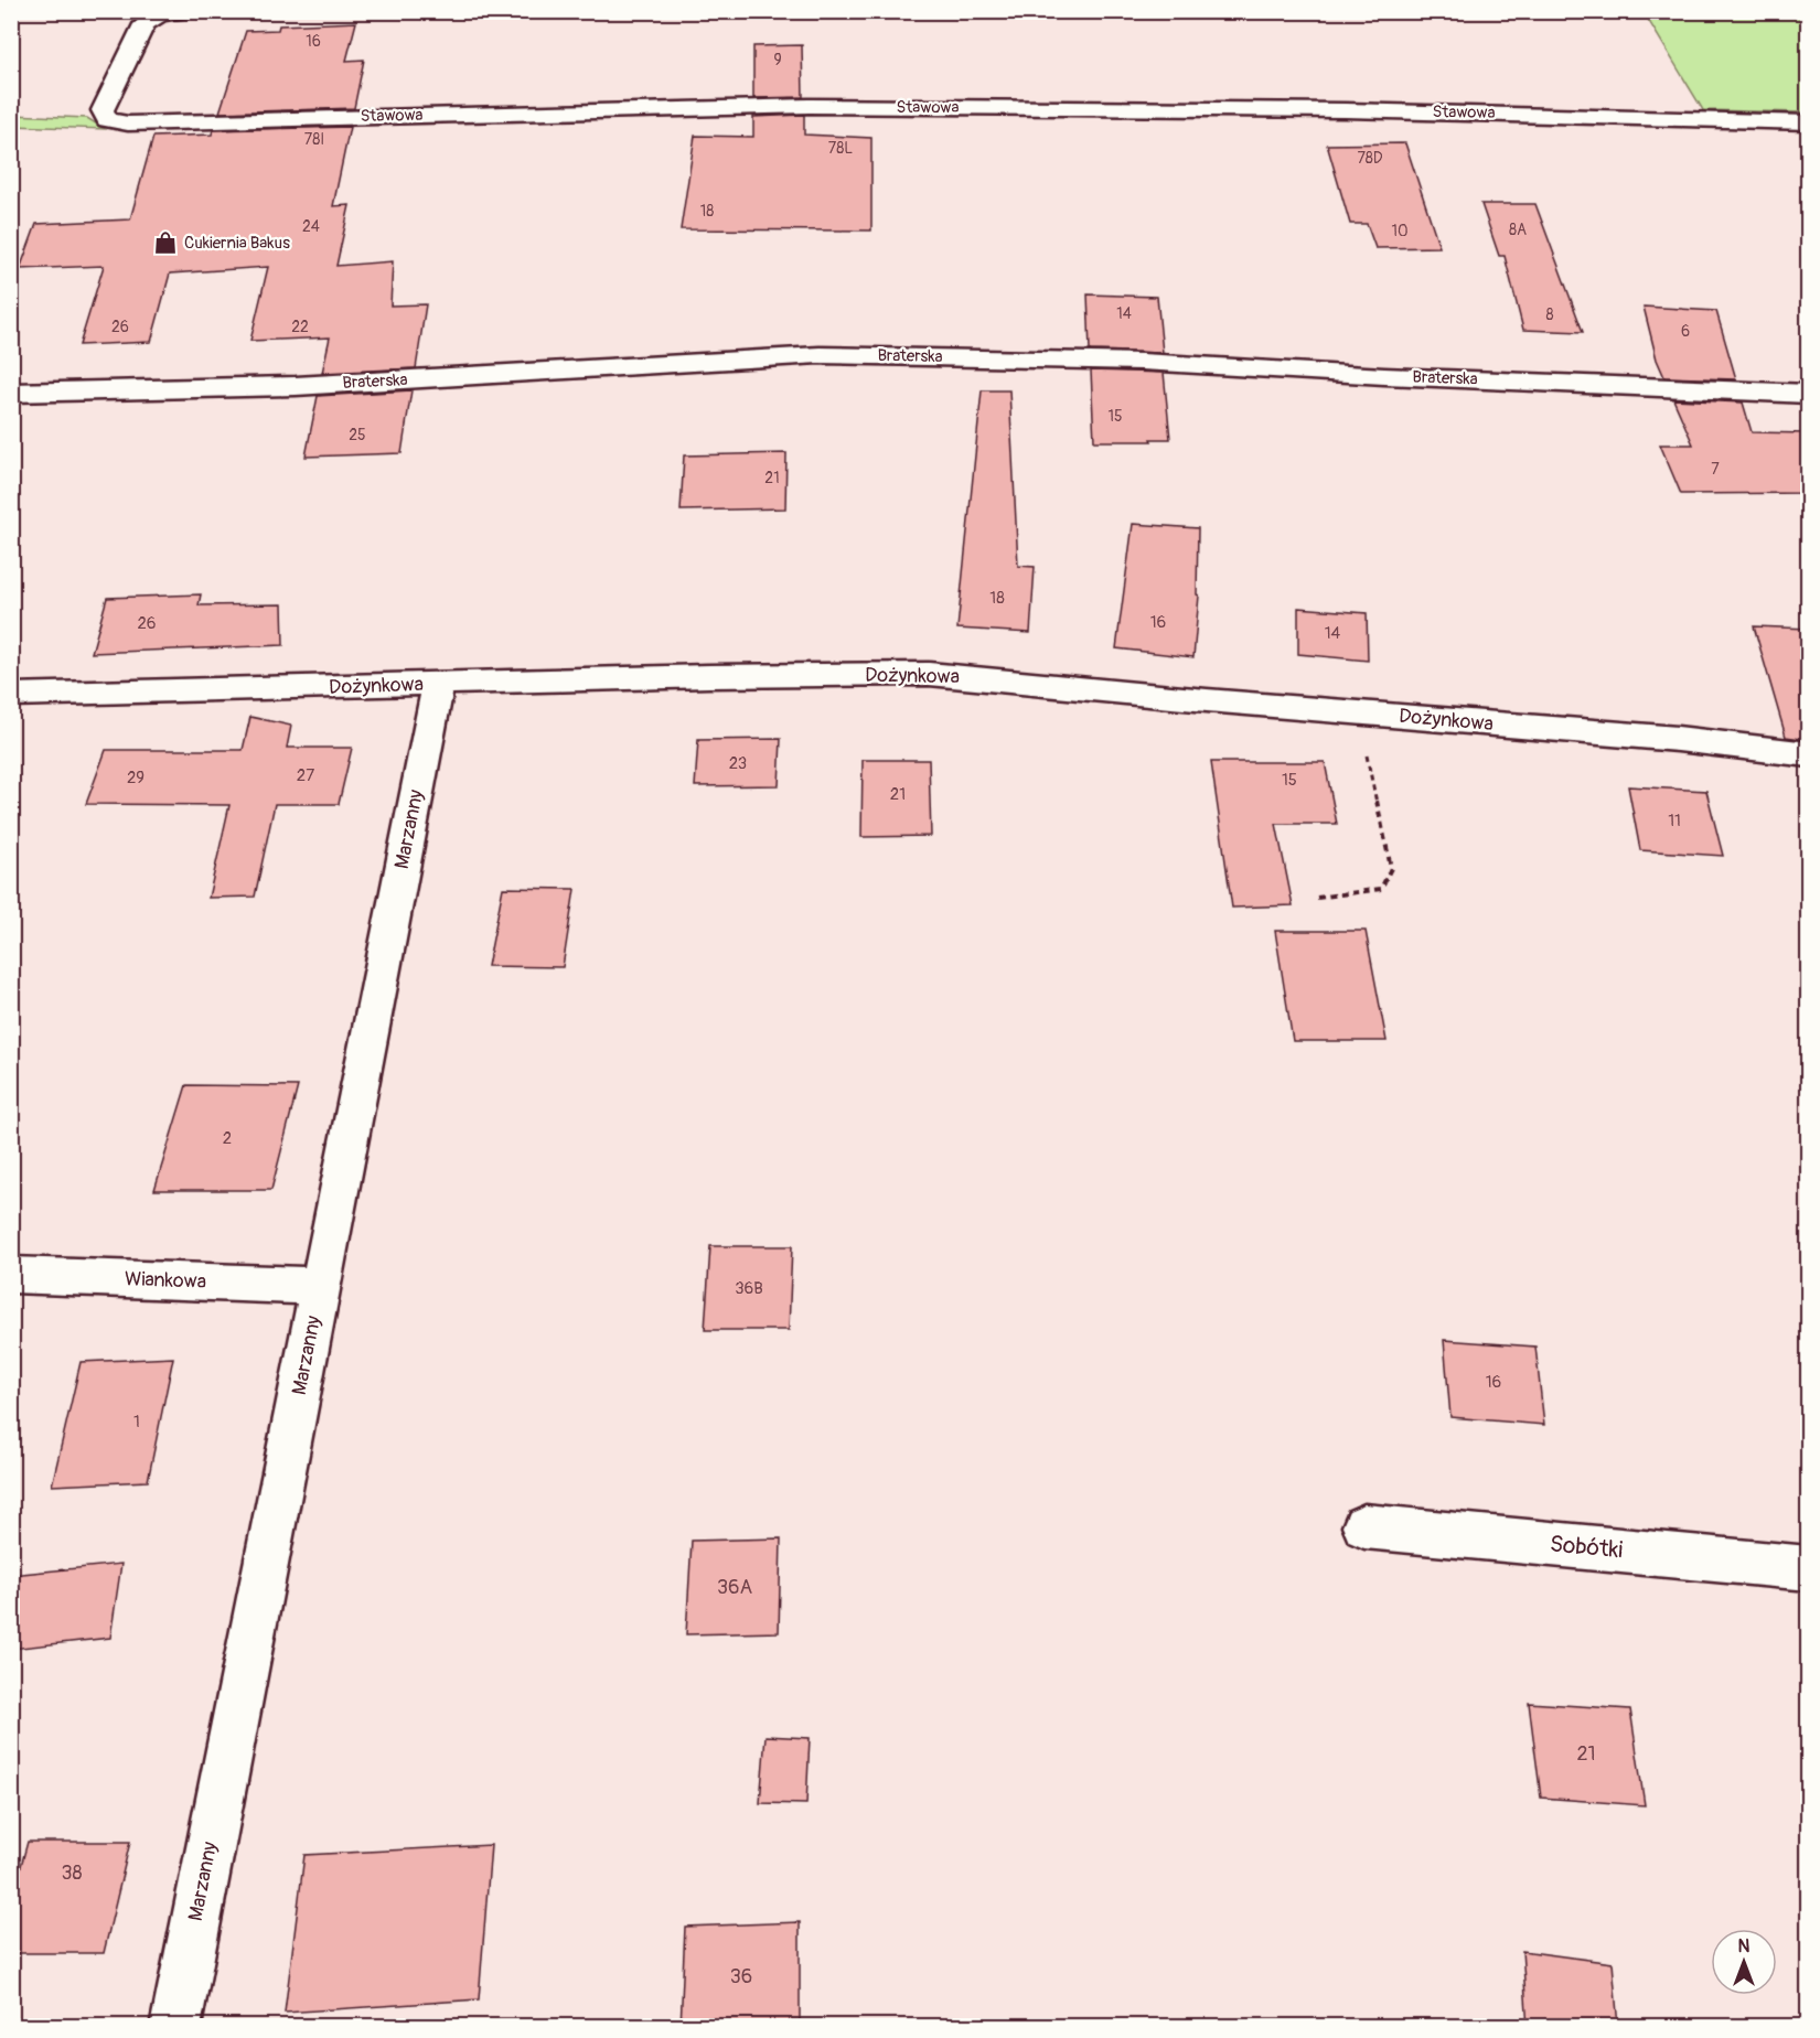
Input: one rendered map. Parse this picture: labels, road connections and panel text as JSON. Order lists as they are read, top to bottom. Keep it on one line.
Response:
{"streets":{"street":["Stawowa","Braterska","Dożynkowa","Marzanny","Wiankowa","Sobótki"]},"crossings":[["Dożynkowa","Marzanny"],["Marzanny","Wiankowa"]],"places":{"shop":["Cukiernia Bakus"]},"house_numbers":["16","9","78I","78L","78D","18","24","8A","10","14","8","26","22","6","15","25","7","21","18","16","26","14","23","27","29","15","21","11","2","36B","16","1","36A","21","38","36"],"north":"top"}
